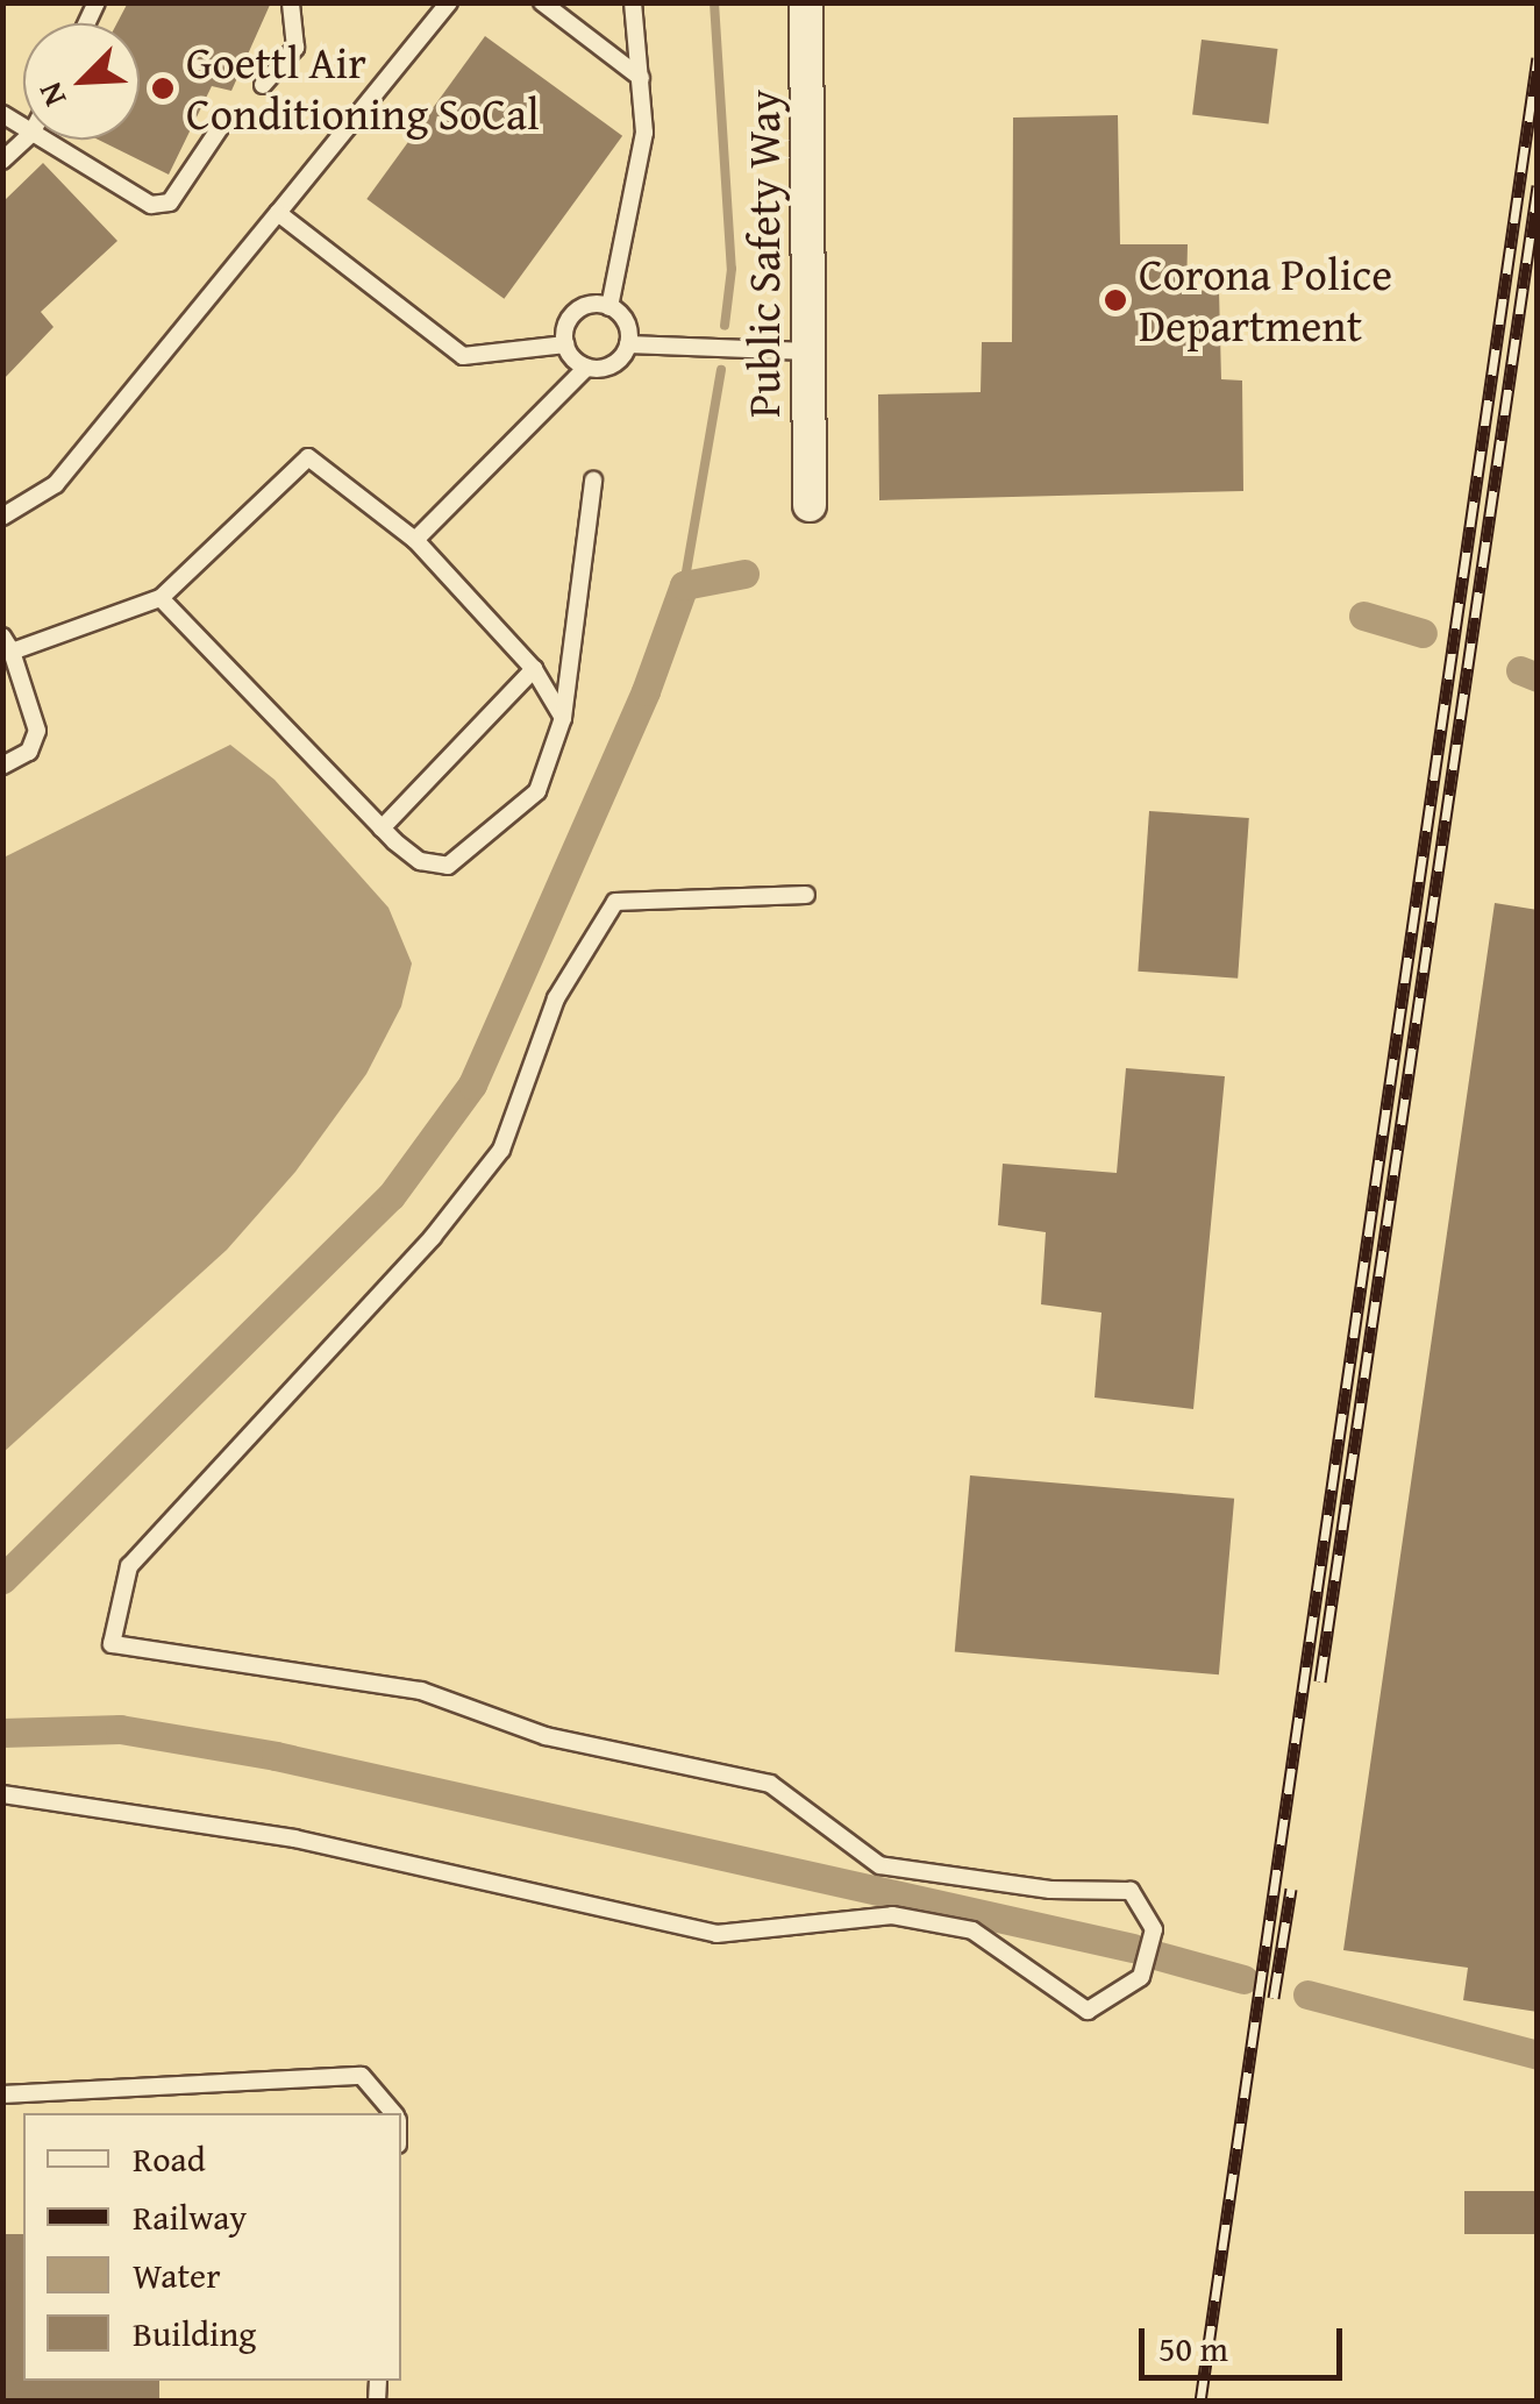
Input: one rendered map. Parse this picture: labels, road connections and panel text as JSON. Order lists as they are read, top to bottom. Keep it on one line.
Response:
{"streets":{"street":["Public Safety Way"]},"places":["Goettl Air Conditioning SoCal","Corona Police Department"],"legend":["Road","Railway","Water","Building"],"scale_bar":"50 m","north":"bottom left"}
